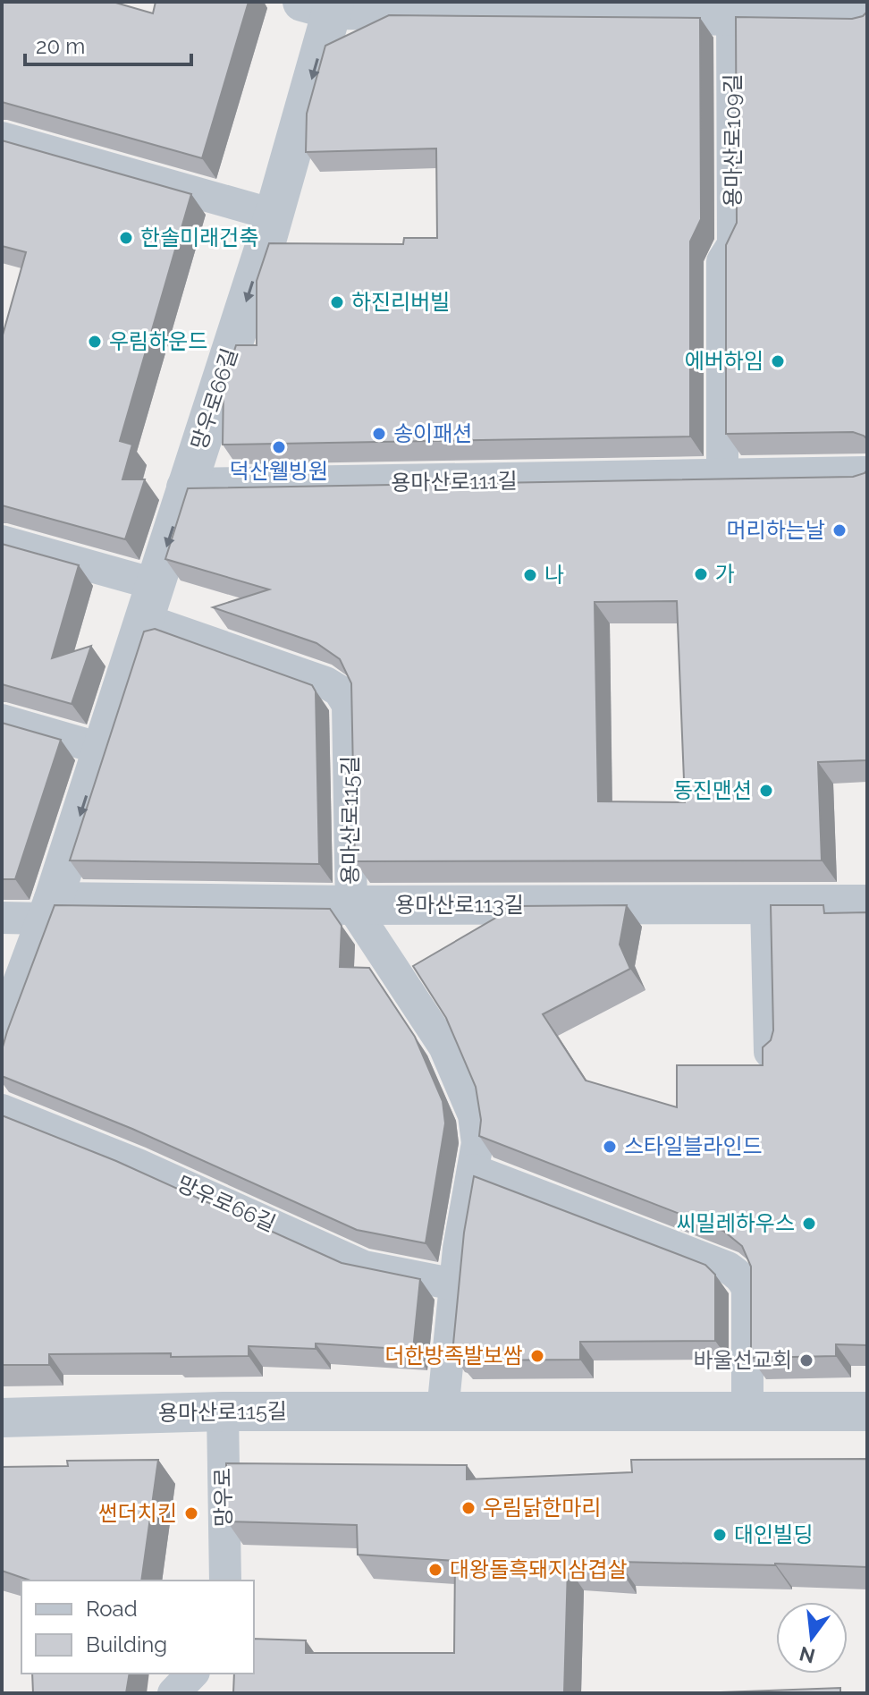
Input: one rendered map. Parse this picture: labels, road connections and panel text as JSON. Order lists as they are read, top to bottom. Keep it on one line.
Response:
{"streets":{"street":["망우로66길","용마산로111길","용마산로115길","용마산로113길"],"lane":["용마산로109길","망우로"]},"crossings":[["용마산로109길","용마산로111길"],["망우로66길","용마산로111길"],["망우로66길","용마산로115길"],["망우로66길","용마산로113길"],["용마산로115길","용마산로113길"],["용마산로115길","망우로"]],"one_way":["망우로66길"],"places":["한솔미래건축","하진리버빌","우림하운드","에버하임","송이패션","덕산웰빙원","머리하는날","가","나","동진맨션","스타일블라인드","씨밀레하우스","더한방족발보쌈","바울선교회","우림닭한마리","썬더치킨","대인빌딩","대왕돌흑돼지삼겹살"],"legend":["Road","Building"],"scale_bar":"20 m","north":"bottom"}
